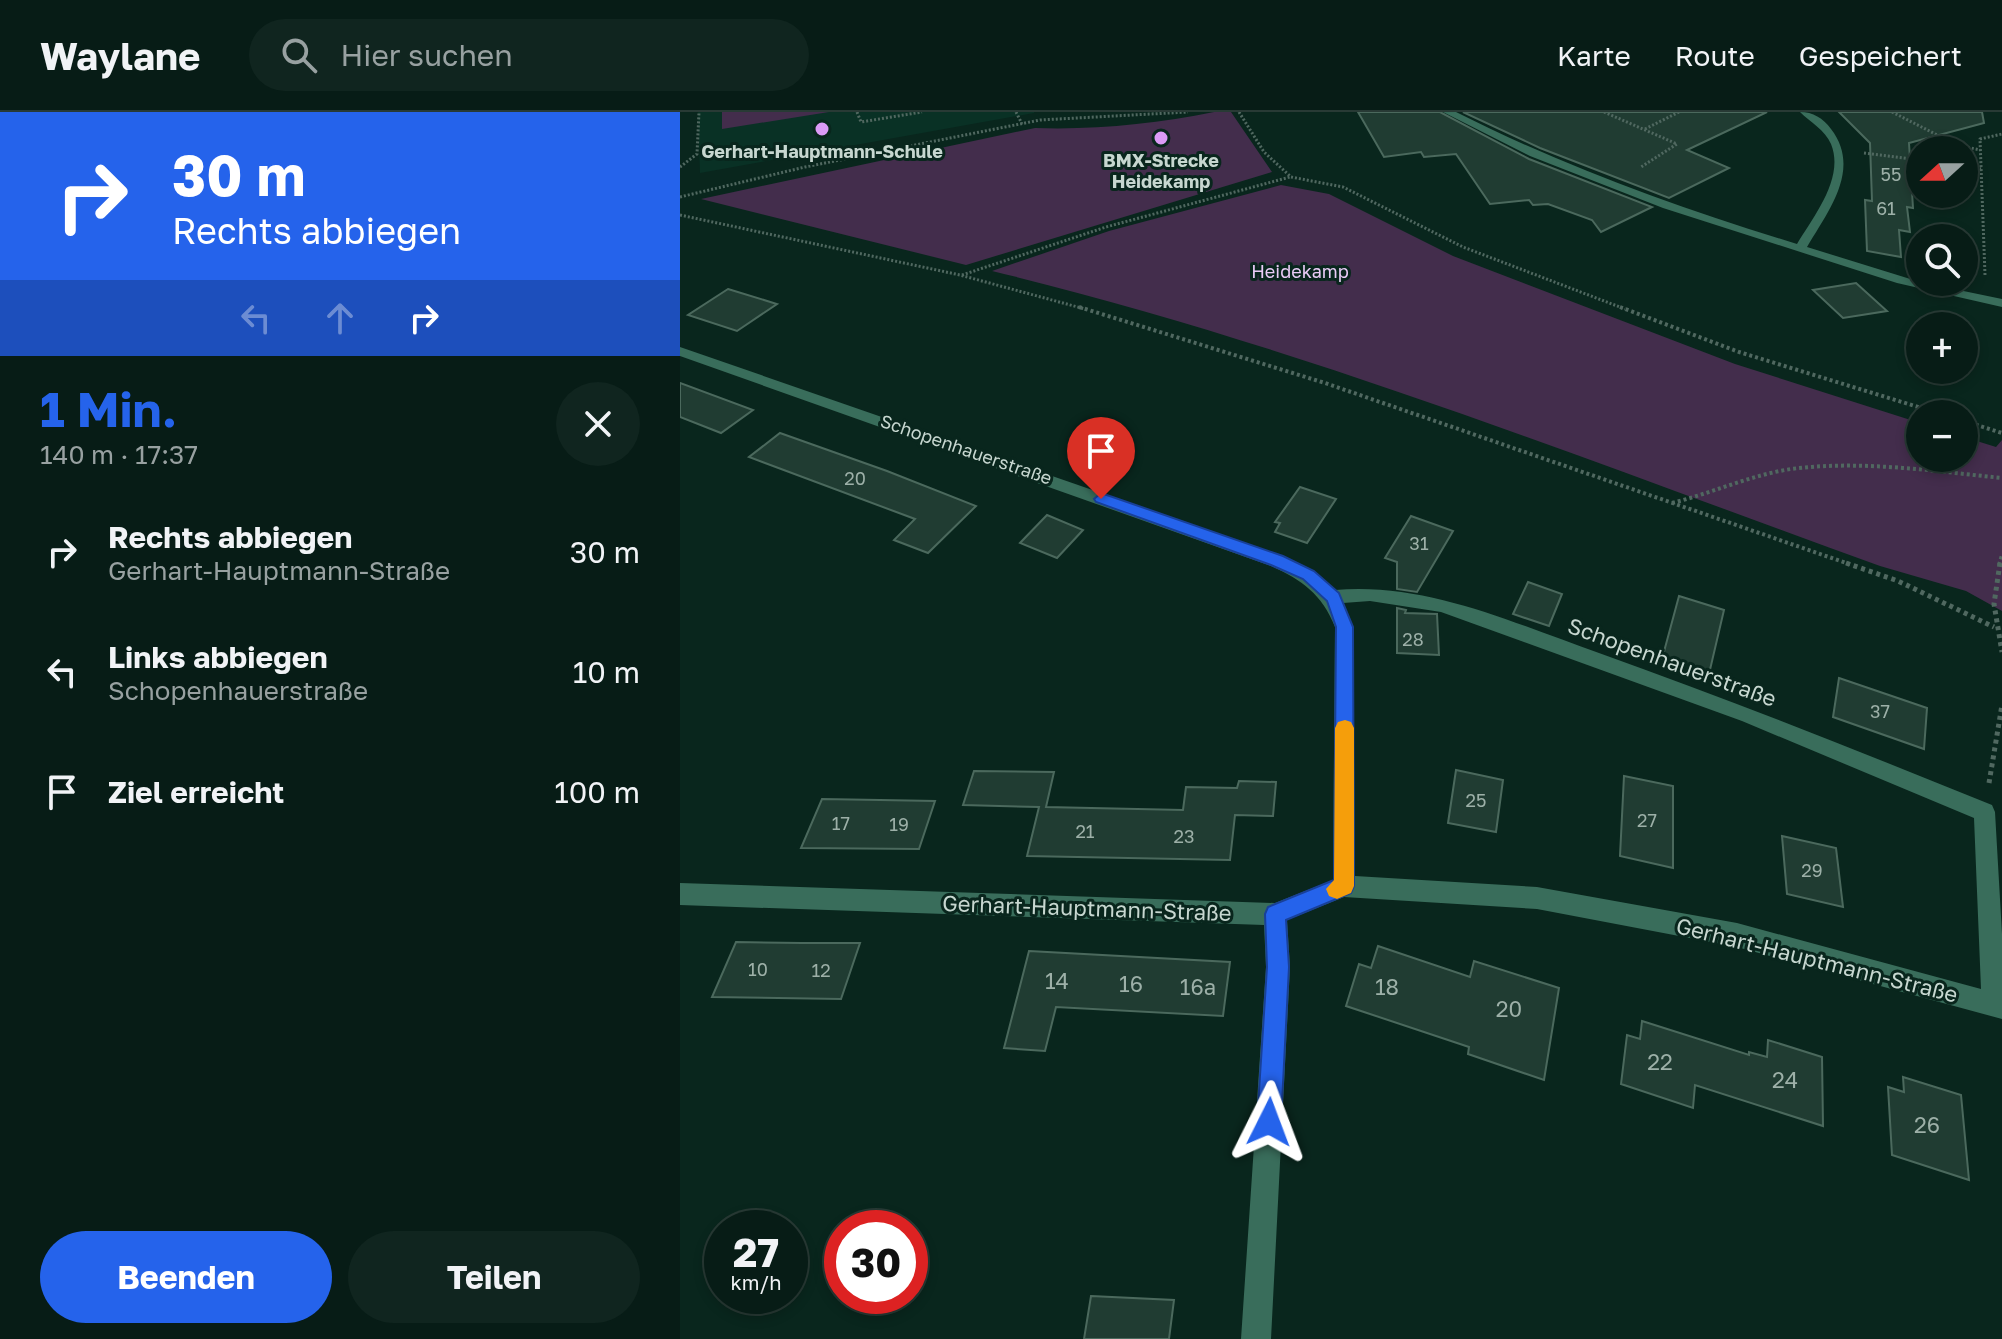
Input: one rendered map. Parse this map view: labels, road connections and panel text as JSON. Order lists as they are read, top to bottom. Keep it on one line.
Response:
{"streets":{"street":["Schopenhauerstraße","Gerhart-Hauptmann-Straße"]},"parks":["Heidekamp"],"places":["Gerhart-Hauptmann-Schule","BMX-Strecke Heidekamp"],"house_numbers":["55","61","20","31","28","37","25","27","17","19","21","23","29","10","12","14","16","16a","18","20","22","24","26"],"north":"left","page":{"header":"Waylane","search":"Hier suchen","nav":["Karte","Route","Gespeichert"],"turn":["30 m","Rechts abbiegen"],"map_buttons":["+","−"],"heading":["1 Min.","140 m · 17:37"],"list":[{"name":"Rechts abbiegen","note":"Gerhart-Hauptmann-Straße","value":"30 m"},{"name":"Links abbiegen","note":"Schopenhauerstraße","value":"10 m"},{"name":"Ziel erreicht","value":"100 m"}],"speed":"27 km/h","limit":"30","buttons":["Beenden","Teilen"]}}
